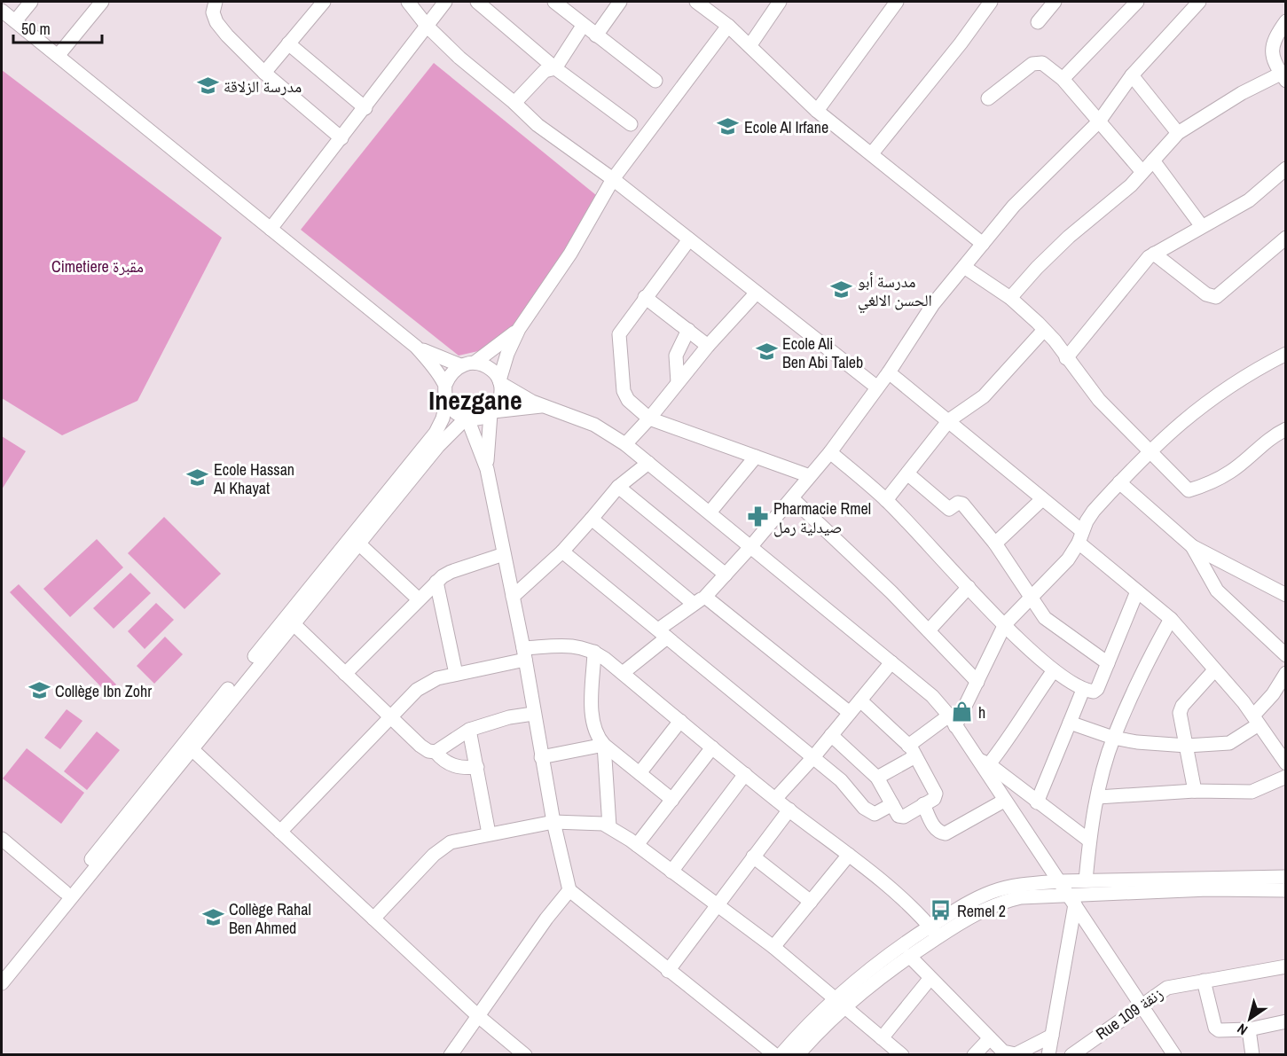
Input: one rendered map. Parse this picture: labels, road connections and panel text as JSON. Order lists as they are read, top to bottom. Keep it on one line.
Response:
{"streets":{"street":["Rue 109 زنقة"]},"districts":["Inezgane"],"parks":["Cimetiere مقبرة"],"places":{"school or university":["مدرسة الزلاقة","Ecole Al Irfane","مدرسة أبو الحسن الالغي","Ecole Ali Ben Abi Taleb","Ecole Hassan Al Khayat","Collège Ibn Zohr","Collège Rahal Ben Ahmed"],"pharmacy":["Pharmacie Rmel صيدلية رمل"],"shop":["h"],"bus stop":["Remel 2"]},"scale_bar":"50 m","north":"bottom left"}
